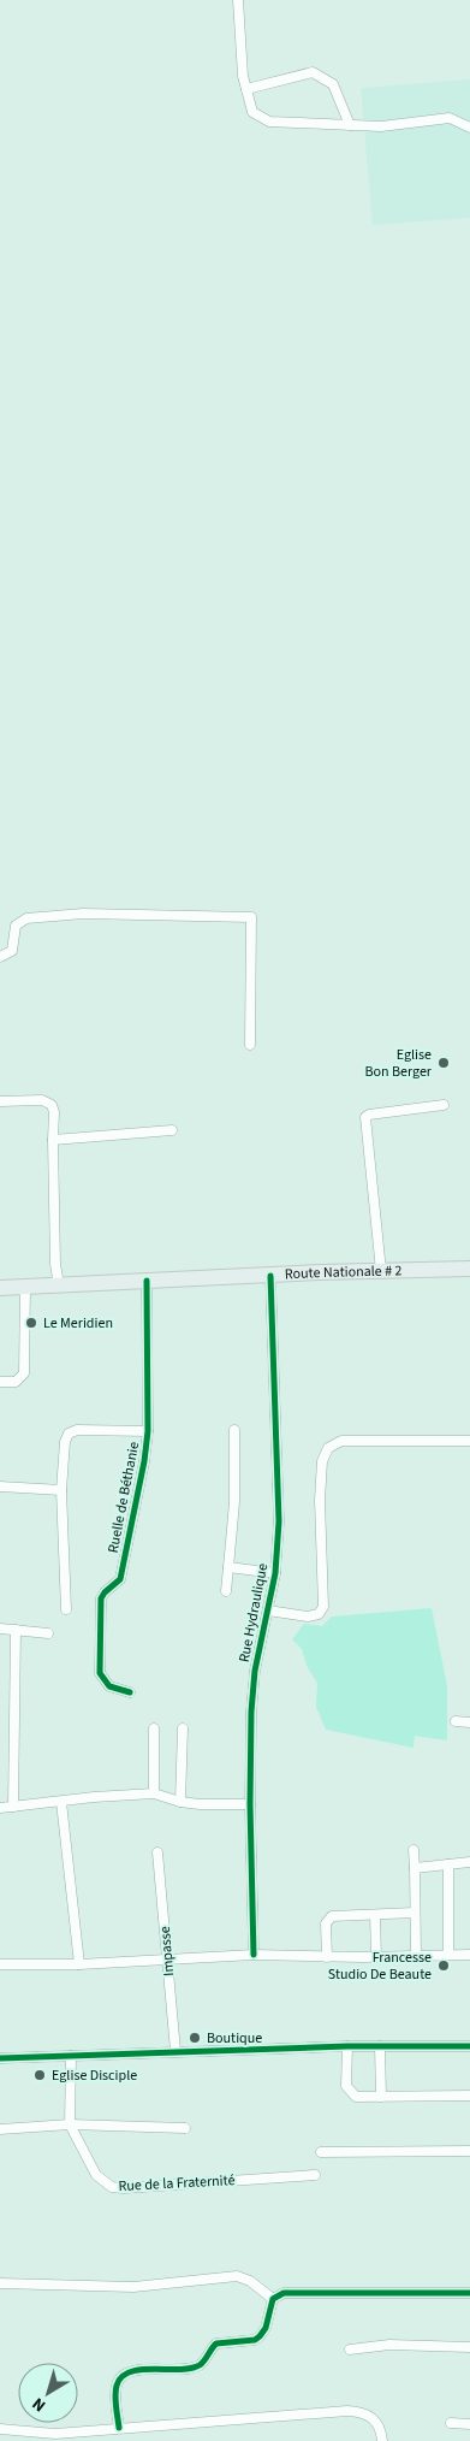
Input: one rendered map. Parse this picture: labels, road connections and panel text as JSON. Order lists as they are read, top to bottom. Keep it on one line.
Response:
{"streets":{"main road":["Route Nationale # 2"],"street":["Ruelle de Béthanie","Rue Hydraulique","Impasse","Rue de la Fraternité"]},"crossings":[["Route Nationale # 2","Ruelle de Béthanie"],["Route Nationale # 2","Rue Hydraulique"]],"places":["Eglise Bon Berger","Le Meridien","Francesse Studio De Beaute","Boutique","Eglise Disciple"],"north":"bottom left"}
